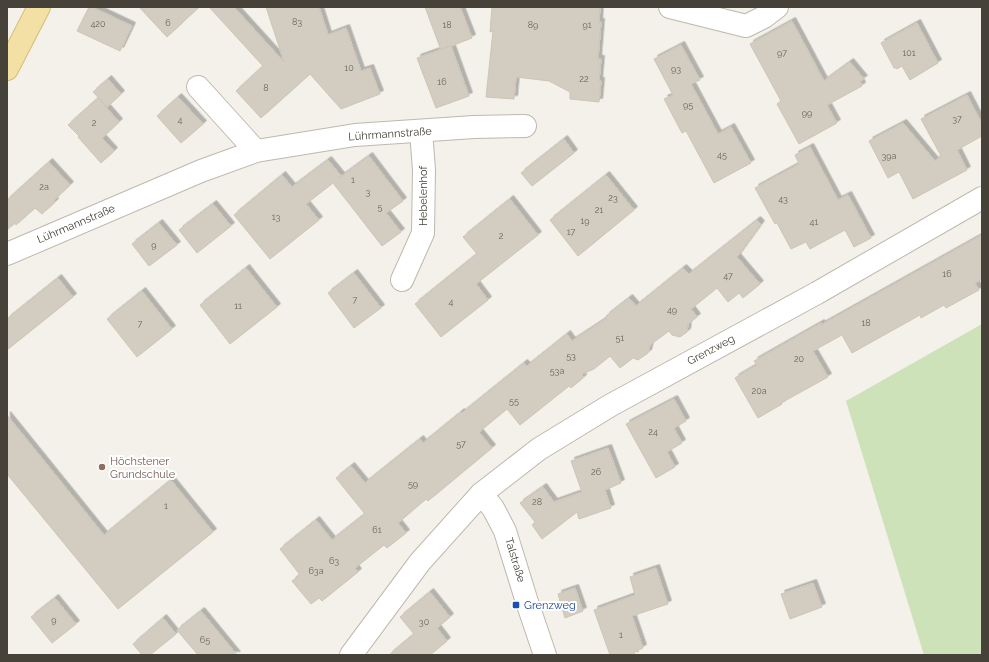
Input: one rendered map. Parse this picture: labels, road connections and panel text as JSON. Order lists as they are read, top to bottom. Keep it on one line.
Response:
{"streets":{"street":["Lührmannstraße","Hebelenhof","Grenzweg","Talstraße"]},"crossings":[["Lührmannstraße","Hebelenhof"],["Grenzweg","Talstraße"]],"places":{"other":["Höchstener Grundschule"],"transit":["Grenzweg"]},"house_numbers":["83","6","420","18","89","91","97","101","10","93","22","16","8","95","99","37","4","2","45","39a","1","2a","3","23","43","5","21","13","19","41","17","2","9","16","47","7","4","11","49","18","7","51","53","20","53a","20a","55","24","57","26","59","28","1","61","63","63a","9","30","1","65"]}
